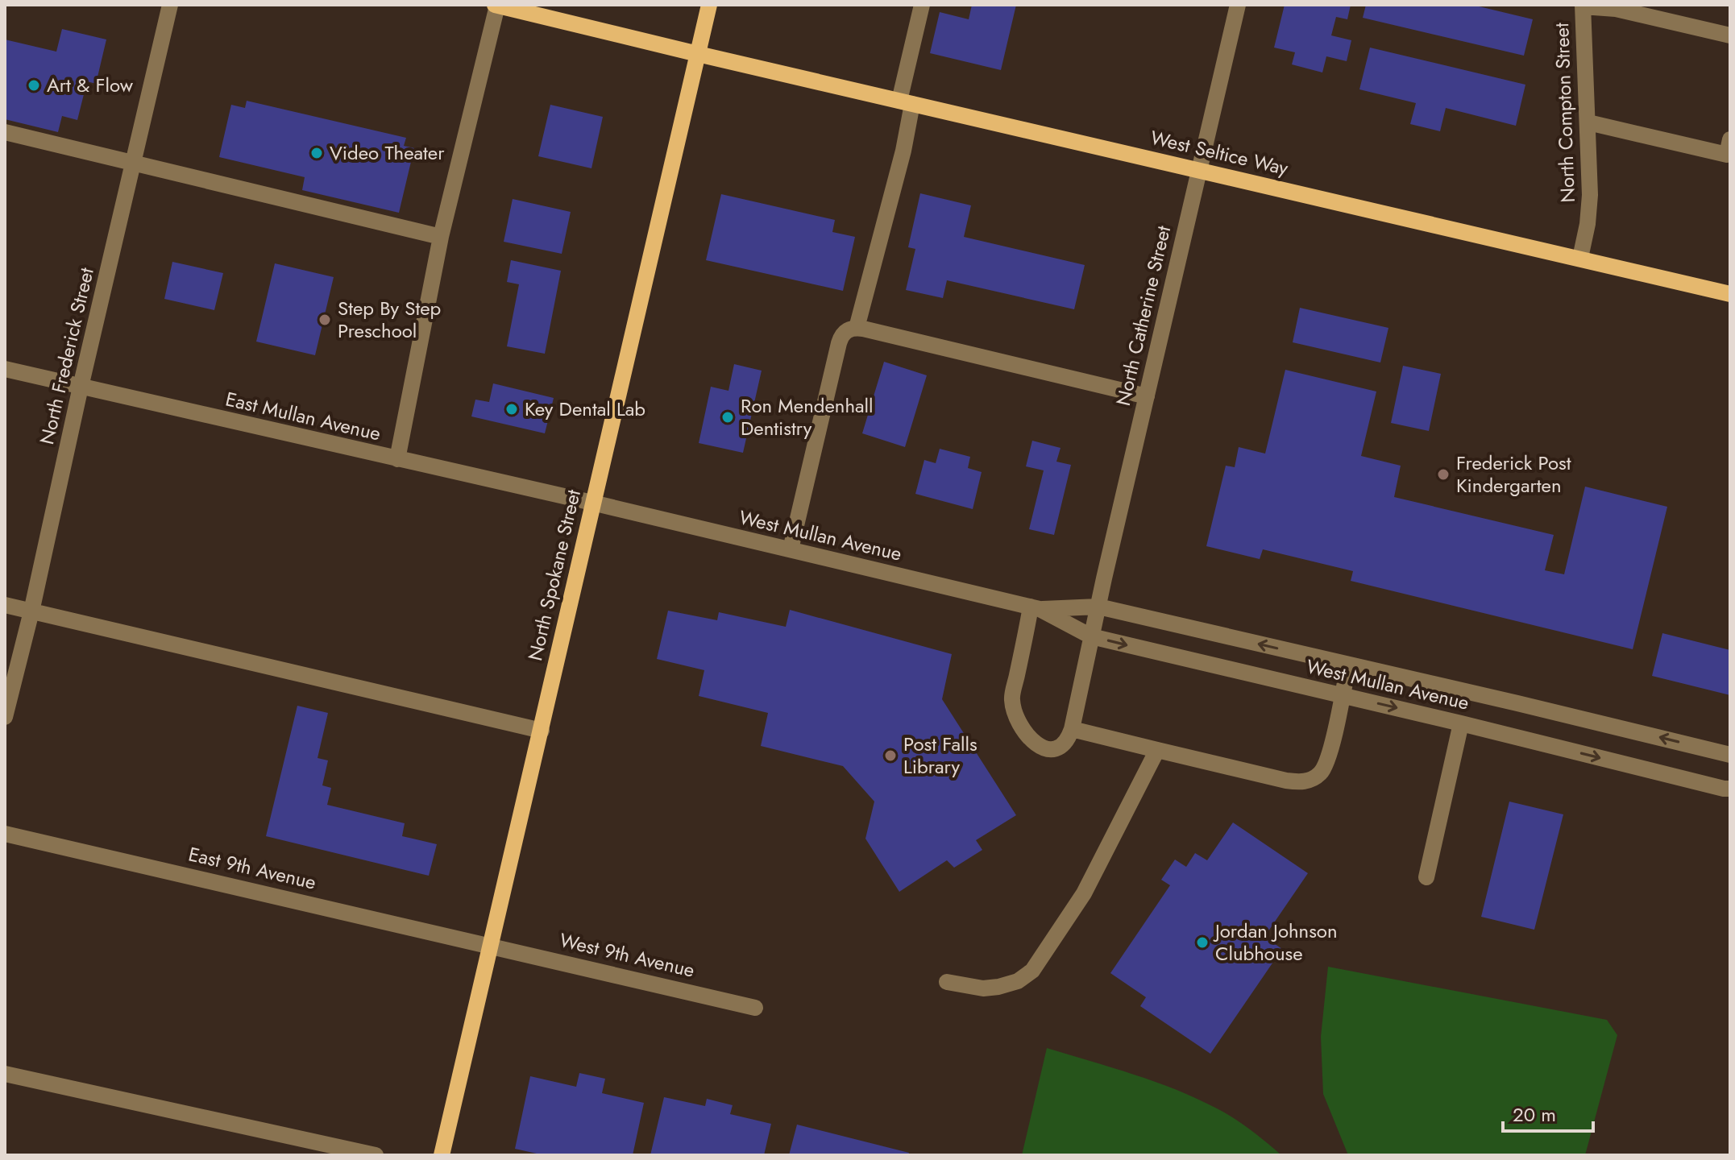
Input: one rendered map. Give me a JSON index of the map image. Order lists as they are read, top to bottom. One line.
{"streets":{"main road":["West Seltice Way","North Spokane Street"],"street":["North Compton Street","North Catherine Street","North Frederick Street","East Mullan Avenue","West Mullan Avenue","East 9th Avenue","West 9th Avenue"]},"crossings":[["North Compton Street","West Seltice Way"],["West Seltice Way","North Catherine Street"],["West Seltice Way","North Spokane Street"],["North Catherine Street","West Mullan Avenue"],["North Frederick Street","East Mullan Avenue"],["East Mullan Avenue","West Mullan Avenue"],["East Mullan Avenue","North Spokane Street"],["West Mullan Avenue","North Spokane Street"],["North Spokane Street","East 9th Avenue"],["North Spokane Street","West 9th Avenue"],["East 9th Avenue","West 9th Avenue"]],"places":["Art & Flow","Video Theater","Step By Step Preschool","Key Dental Lab","Ron Mendenhall Dentistry","Frederick Post Kindergarten","Post Falls Library","Jordan Johnson Clubhouse"],"scale_bar":"20 m"}
